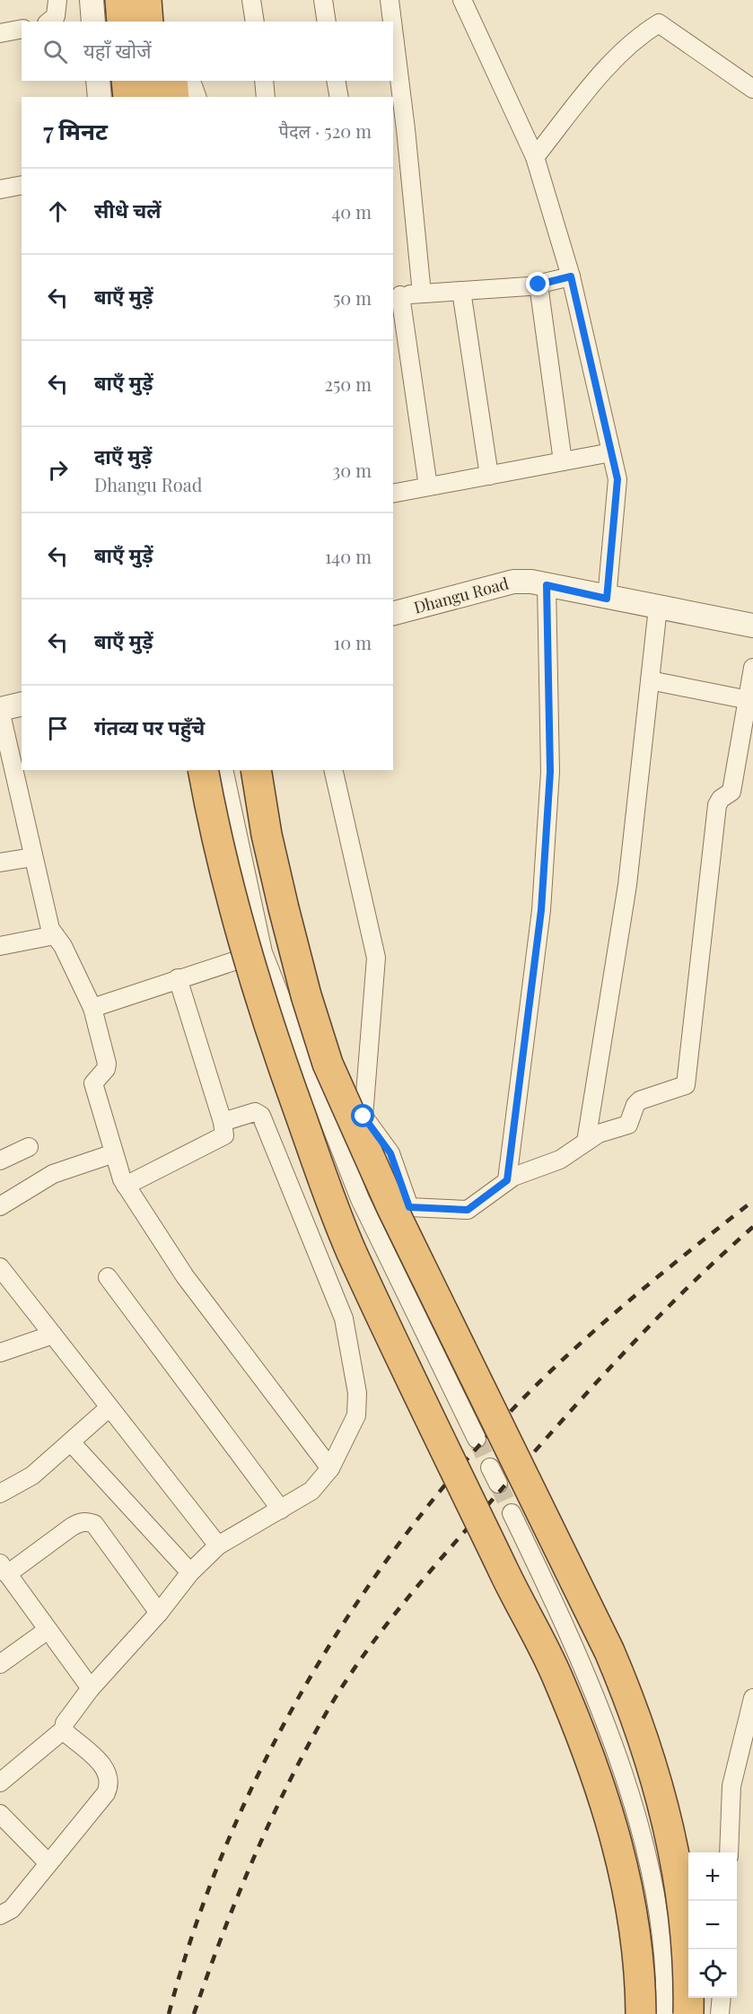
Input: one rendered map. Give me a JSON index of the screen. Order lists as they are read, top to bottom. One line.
{"streets":{"street":["Dhangu Road"]},"page":{"search":"यहाँ खोजें","heading":["7 मिनट","पैदल · 520 m"],"list":[["सीधे चलें","40 m"],["बाएँ मुड़ें","50 m"],["बाएँ मुड़ें","250 m"],["दाएँ मुड़ें","Dhangu Road","30 m"],["बाएँ मुड़ें","140 m"],["बाएँ मुड़ें","10 m"],"गंतव्य पर पहुँचे"],"map_buttons":["+","−"]}}
